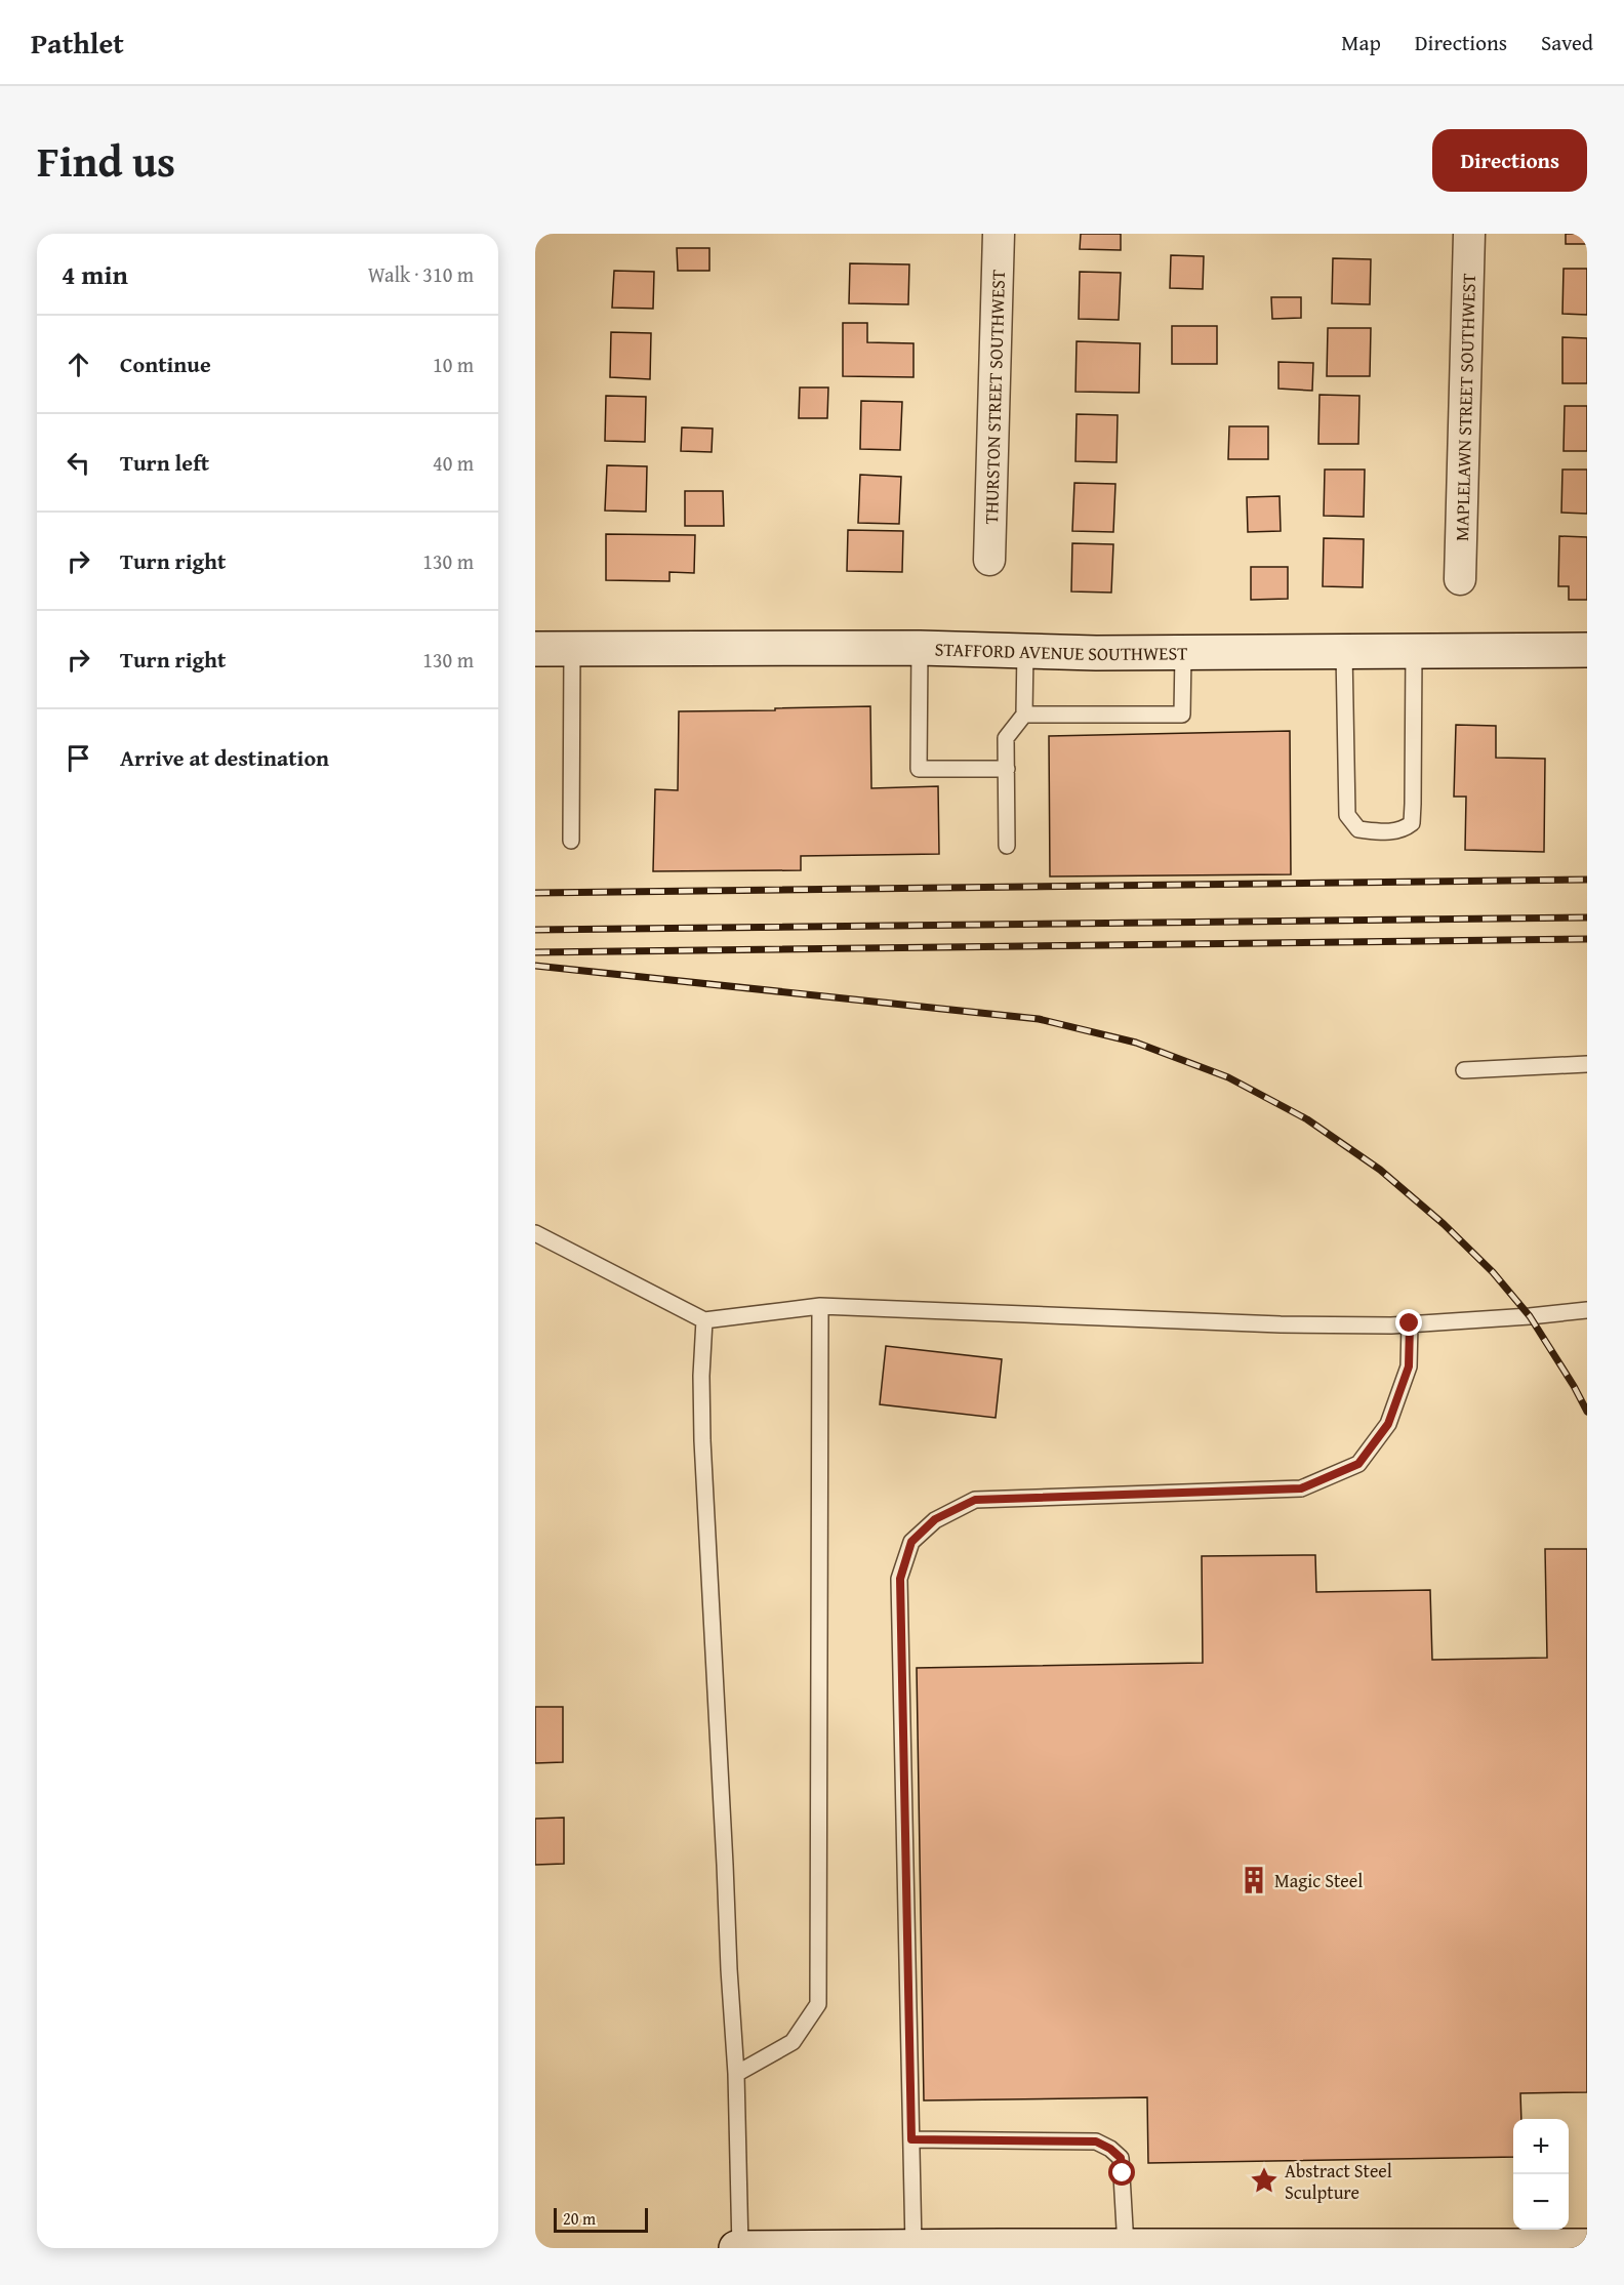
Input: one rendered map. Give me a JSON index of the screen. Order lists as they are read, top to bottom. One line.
{"streets":{"street":["THURSTON STREET SOUTHWEST","MAPLELAWN STREET SOUTHWEST","STAFFORD AVENUE SOUTHWEST"]},"places":{"building":["Magic Steel"],"place":["Abstract Steel Sculpture"]},"scale_bar":"20 m","page":{"header":"Pathlet","nav":["Map","Directions","Saved"],"title":"Find us","buttons":"Directions","heading":["4 min","Walk · 310 m"],"list":[["Continue","10 m"],["Turn left","40 m"],["Turn right","130 m"],["Turn right","130 m"],"Arrive at destination"],"map_buttons":["+","−"],"scale":"20 m"}}
